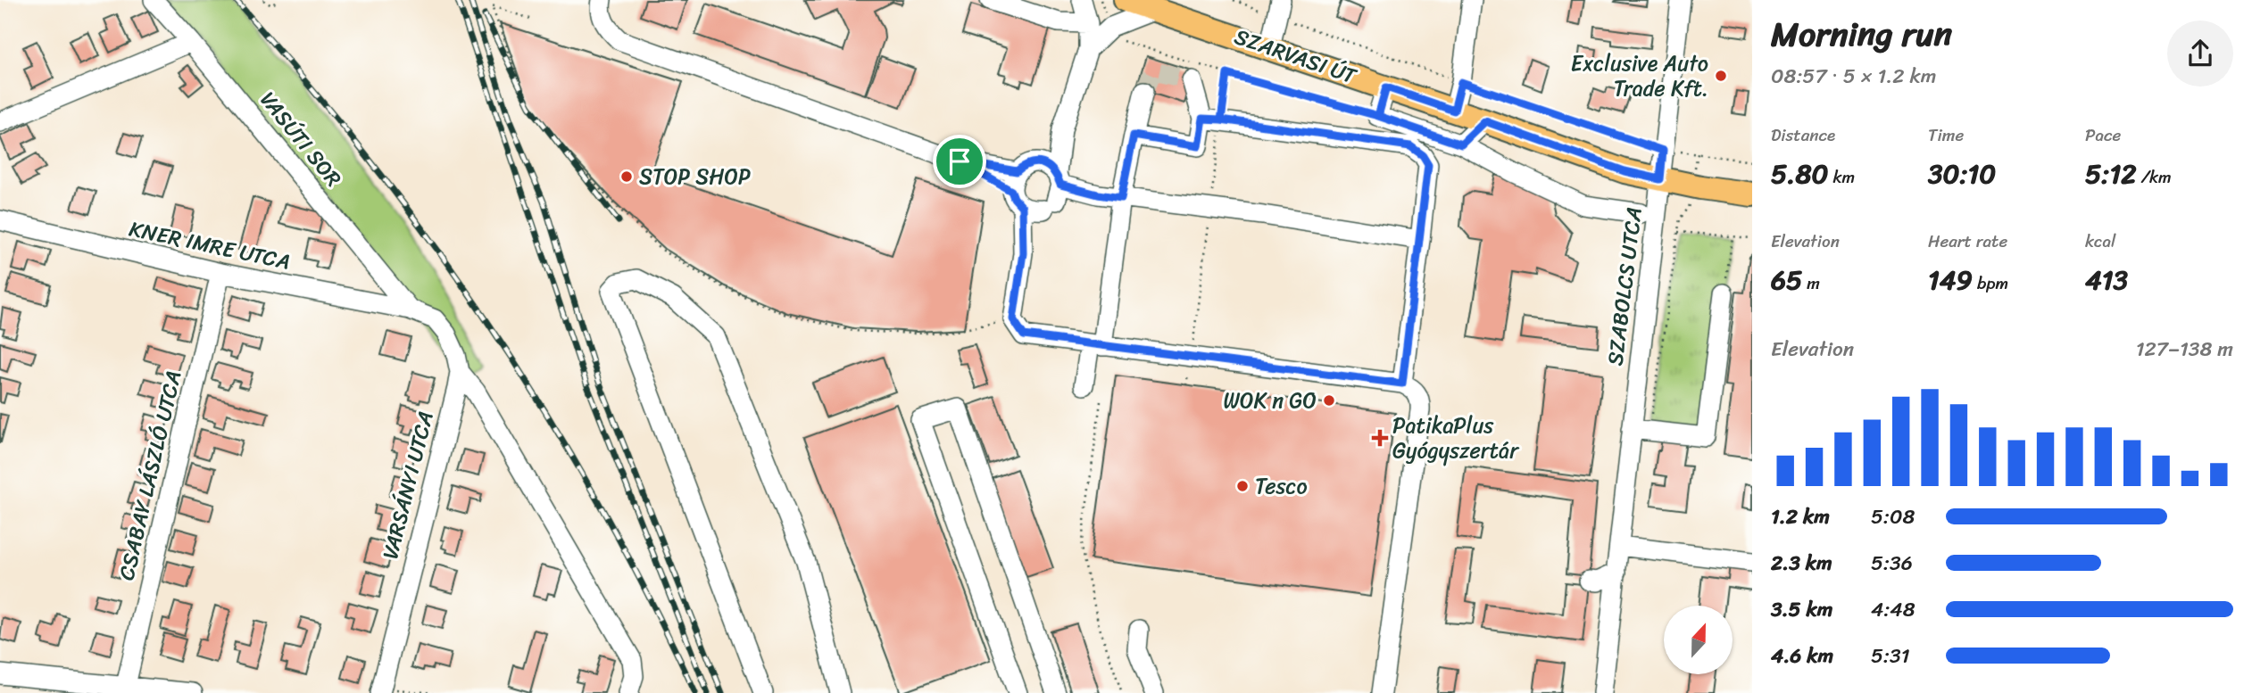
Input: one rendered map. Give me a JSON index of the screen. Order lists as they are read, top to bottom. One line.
{"streets":{"main road":["SZARVASI ÚT"],"street":["VASÚTI SOR","KNER IMRE UTCA","SZABOLCS UTCA","CSABAY LÁSZLÓ UTCA","VARSÁNYI UTCA"]},"crossings":[["SZARVASI ÚT","SZABOLCS UTCA"],["VASÚTI SOR","KNER IMRE UTCA"],["KNER IMRE UTCA","CSABAY LÁSZLÓ UTCA"]],"places":{"other":["Exclusive Auto Trade Kft.","STOP SHOP","WOK n GO","Tesco"],"health":["PatikaPlus Gyógyszertár"]},"north":"top","page":{"heading":["Morning run","08:57 · 5 × 1.2 km"],"stats":[["Distance","5.80 km"],["Time","30:10"],["Pace","5:12 /km"],["Elevation","65 m"],["Heart rate","149 bpm"],["kcal","413"]],"chart":["Elevation","127–138 m"],"list":[{"name":"1.2 km","note":"5:08"},{"name":"2.3 km","note":"5:36"},{"name":"3.5 km","note":"4:48"},{"name":"4.6 km","note":"5:31"}]}}
